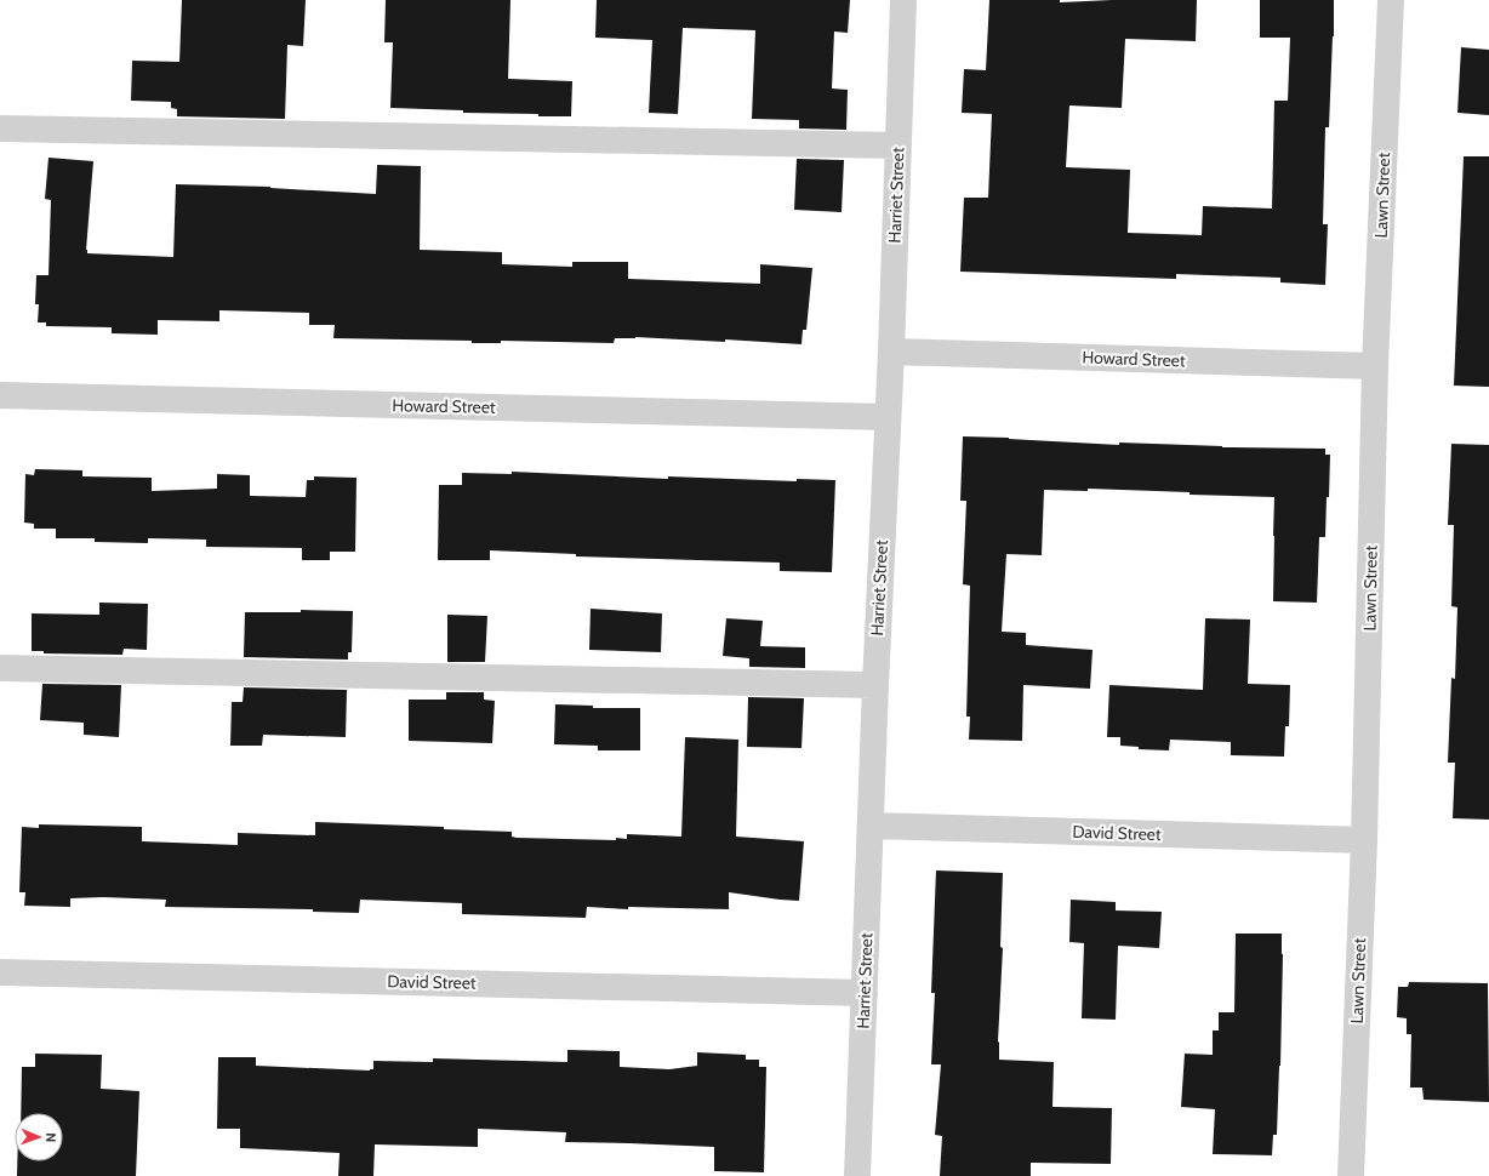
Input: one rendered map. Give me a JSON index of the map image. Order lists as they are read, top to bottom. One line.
{"streets":{"street":["Harriet Street","Lawn Street","Howard Street","David Street"]},"crossings":[["Harriet Street","Howard Street"],["Harriet Street","David Street"],["Lawn Street","Howard Street"],["Lawn Street","David Street"]],"north":"right"}
